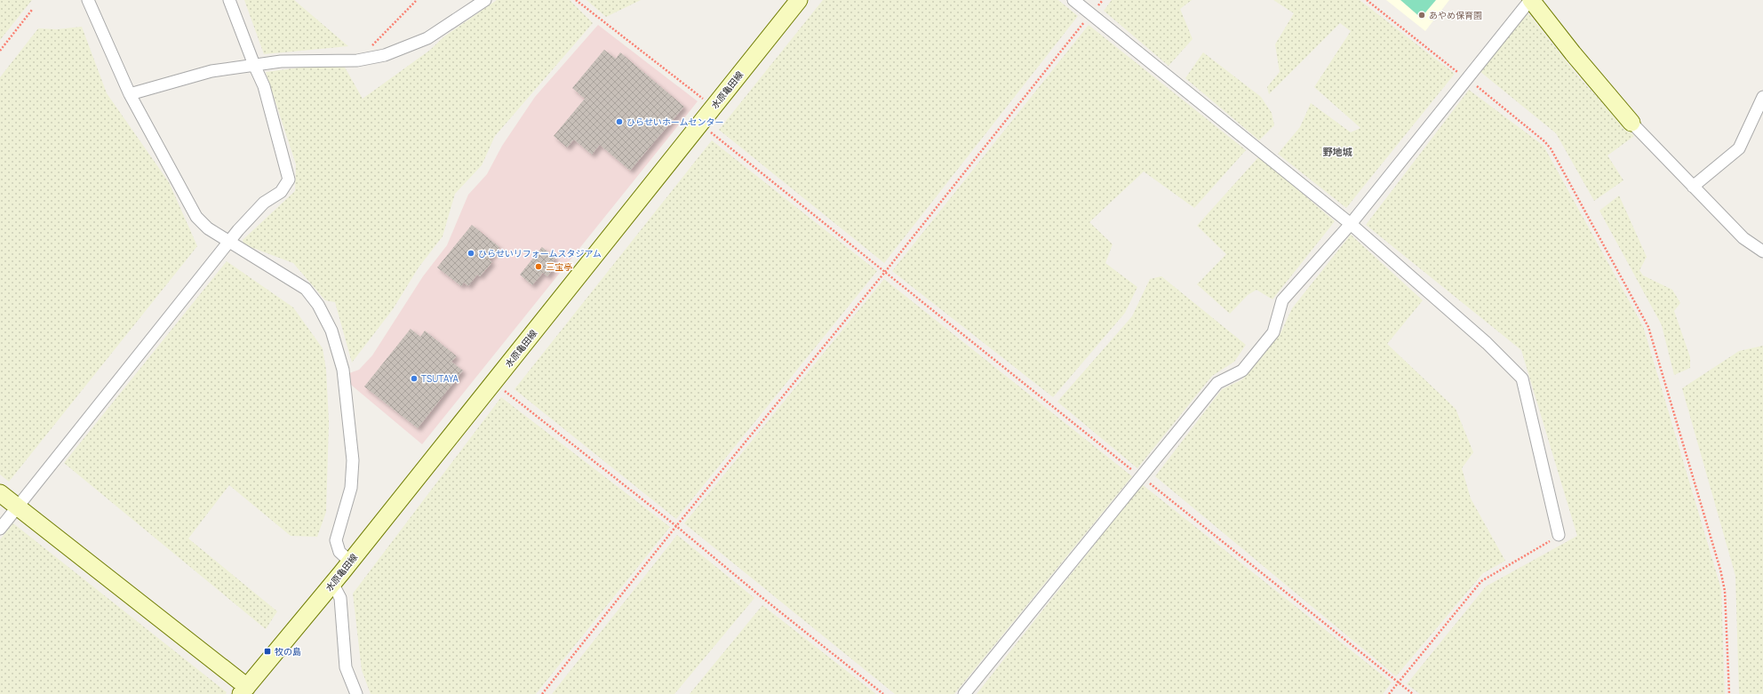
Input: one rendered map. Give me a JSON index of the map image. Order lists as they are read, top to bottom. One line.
{"streets":{"main road":["水原亀田線"]},"districts":["野地城"],"places":{"other":["あやめ保育園","ひらせいホームセンター","ひらせいリフォームスタジアム","三宝亭","TSUTAYA"],"transit":["牧の島"]}}
